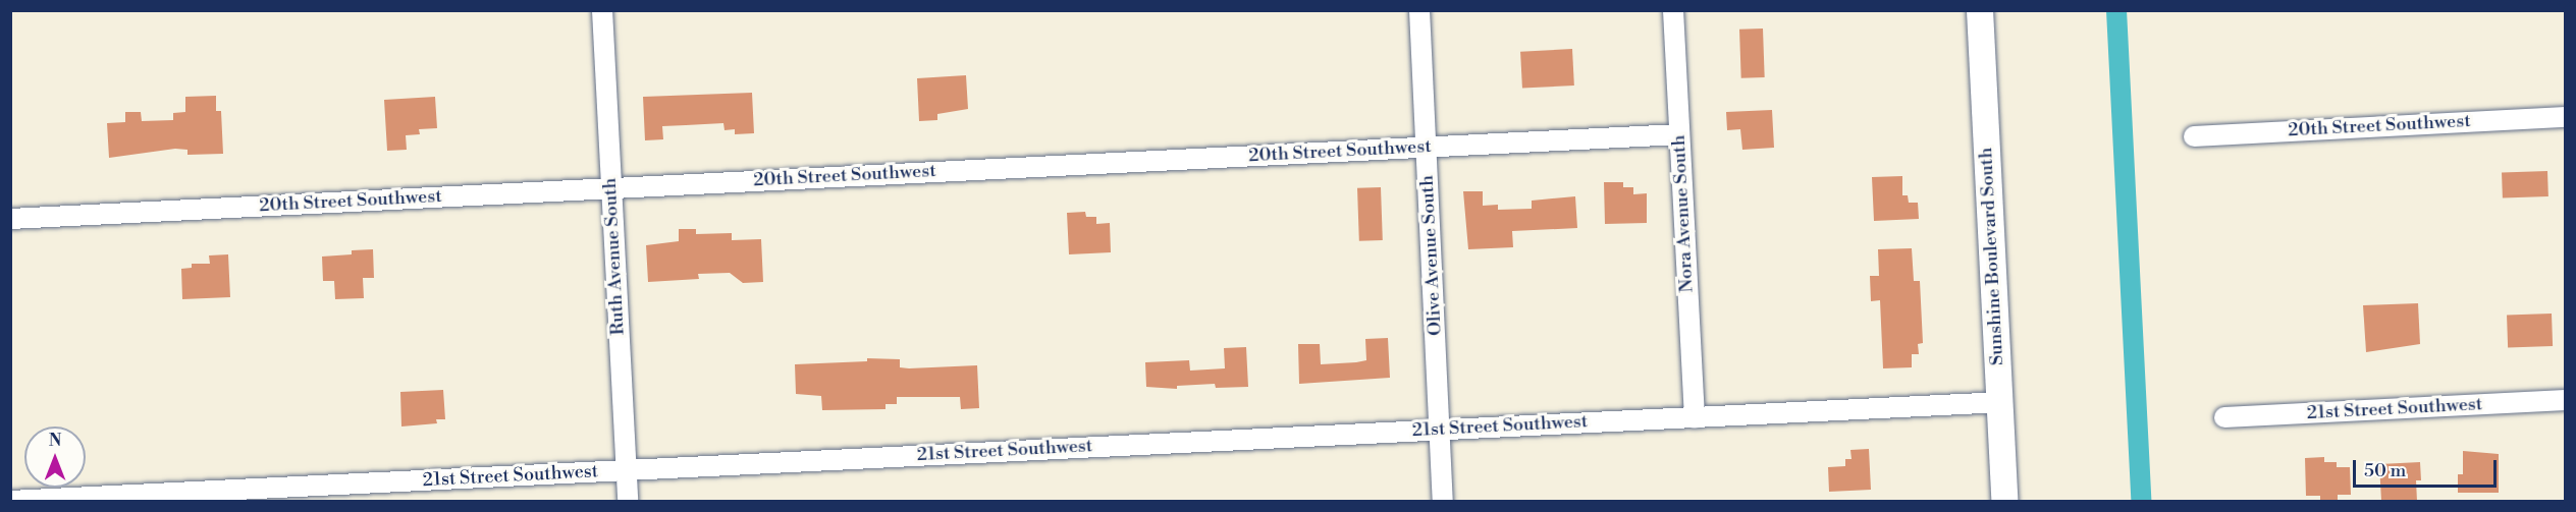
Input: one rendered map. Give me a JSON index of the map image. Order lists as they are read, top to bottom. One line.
{"streets":{"street":["20th Street Southwest","Nora Avenue South","Olive Avenue South","Ruth Avenue South","Sunshine Boulevard South","21st Street Southwest"]},"crossings":[["20th Street Southwest","Nora Avenue South"],["20th Street Southwest","Olive Avenue South"],["20th Street Southwest","Ruth Avenue South"],["Nora Avenue South","21st Street Southwest"],["Olive Avenue South","21st Street Southwest"],["Ruth Avenue South","21st Street Southwest"],["Sunshine Boulevard South","21st Street Southwest"]],"scale_bar":"50 m","north":"top"}
